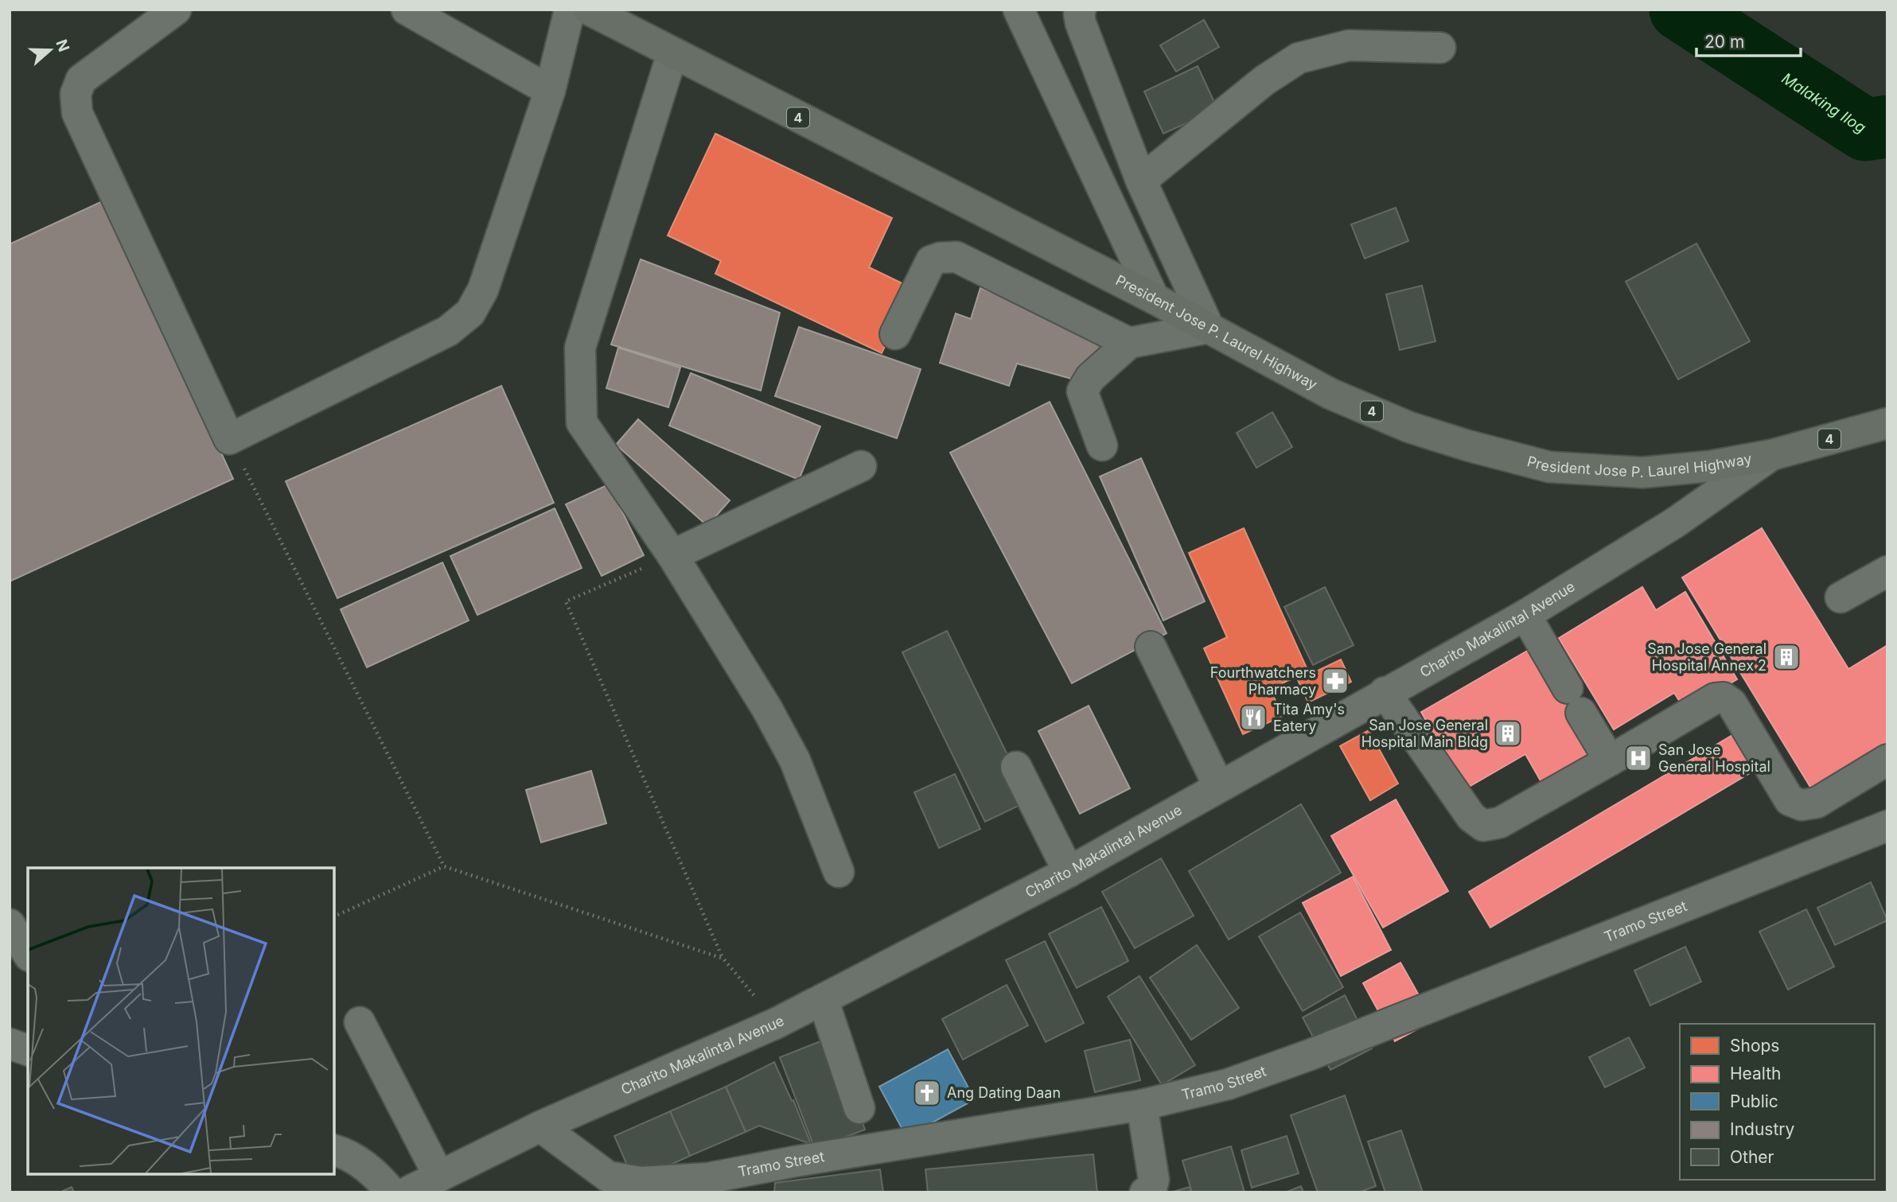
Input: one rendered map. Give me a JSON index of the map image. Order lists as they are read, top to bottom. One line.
{"streets":{"highway":["4","President Jose P. Laurel Highway"],"street":["Charito Makalintal Avenue","Tramo Street"]},"crossings":[["President Jose P. Laurel Highway","Charito Makalintal Avenue"],["Charito Makalintal Avenue","Tramo Street"]],"water":["Malaking Ilog"],"places":{"building":["San Jose General Hospital Annex 2","San Jose General Hospital Main Bldg"],"pharmacy":["Fourthwatchers Pharmacy"],"restaurant":["Tita Amy's Eatery"],"hospital":["San Jose General Hospital"],"church":["Ang Dating Daan"]},"legend":["Shops","Health","Public","Industry","Other"],"scale_bar":"20 m","north":"right"}
